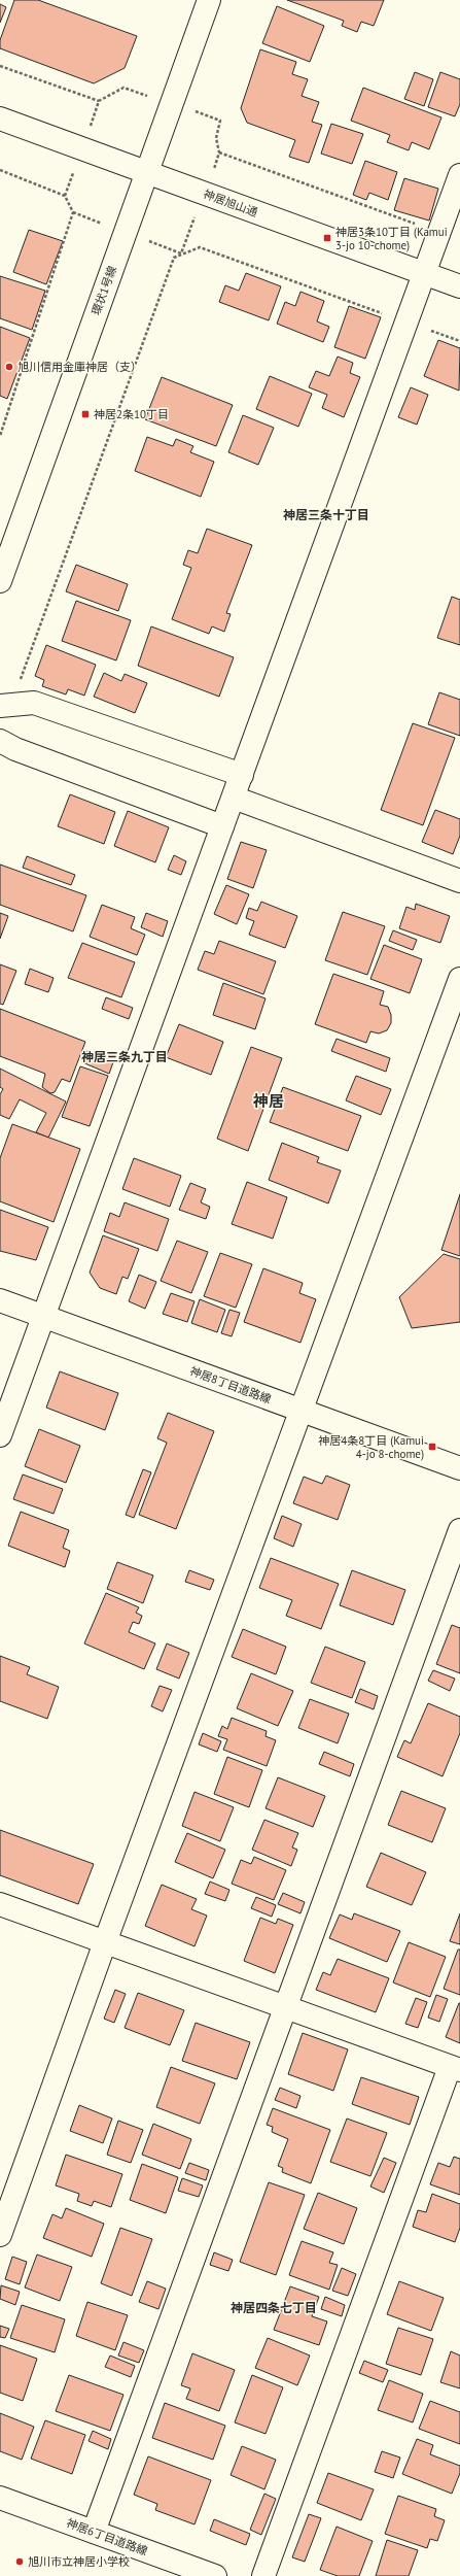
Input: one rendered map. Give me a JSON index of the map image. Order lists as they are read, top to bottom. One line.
{"streets":{"street":["神居旭山通","環状1号線","神居8丁目道路線","神居6丁目道路線"]},"crossings":[["神居旭山通","環状1号線"]],"districts":["神居三条十丁目","神居三条九丁目","神居","神居四条七丁目"],"places":{"transit":["神居3条10丁目 (Kamui 3-jo 10-chome)","神居2条10丁目","神居4条8丁目 (Kamui 4-jo 8-chome)"],"other":["旭川信用金庫神居（支）","旭川市立神居小学校"]}}
